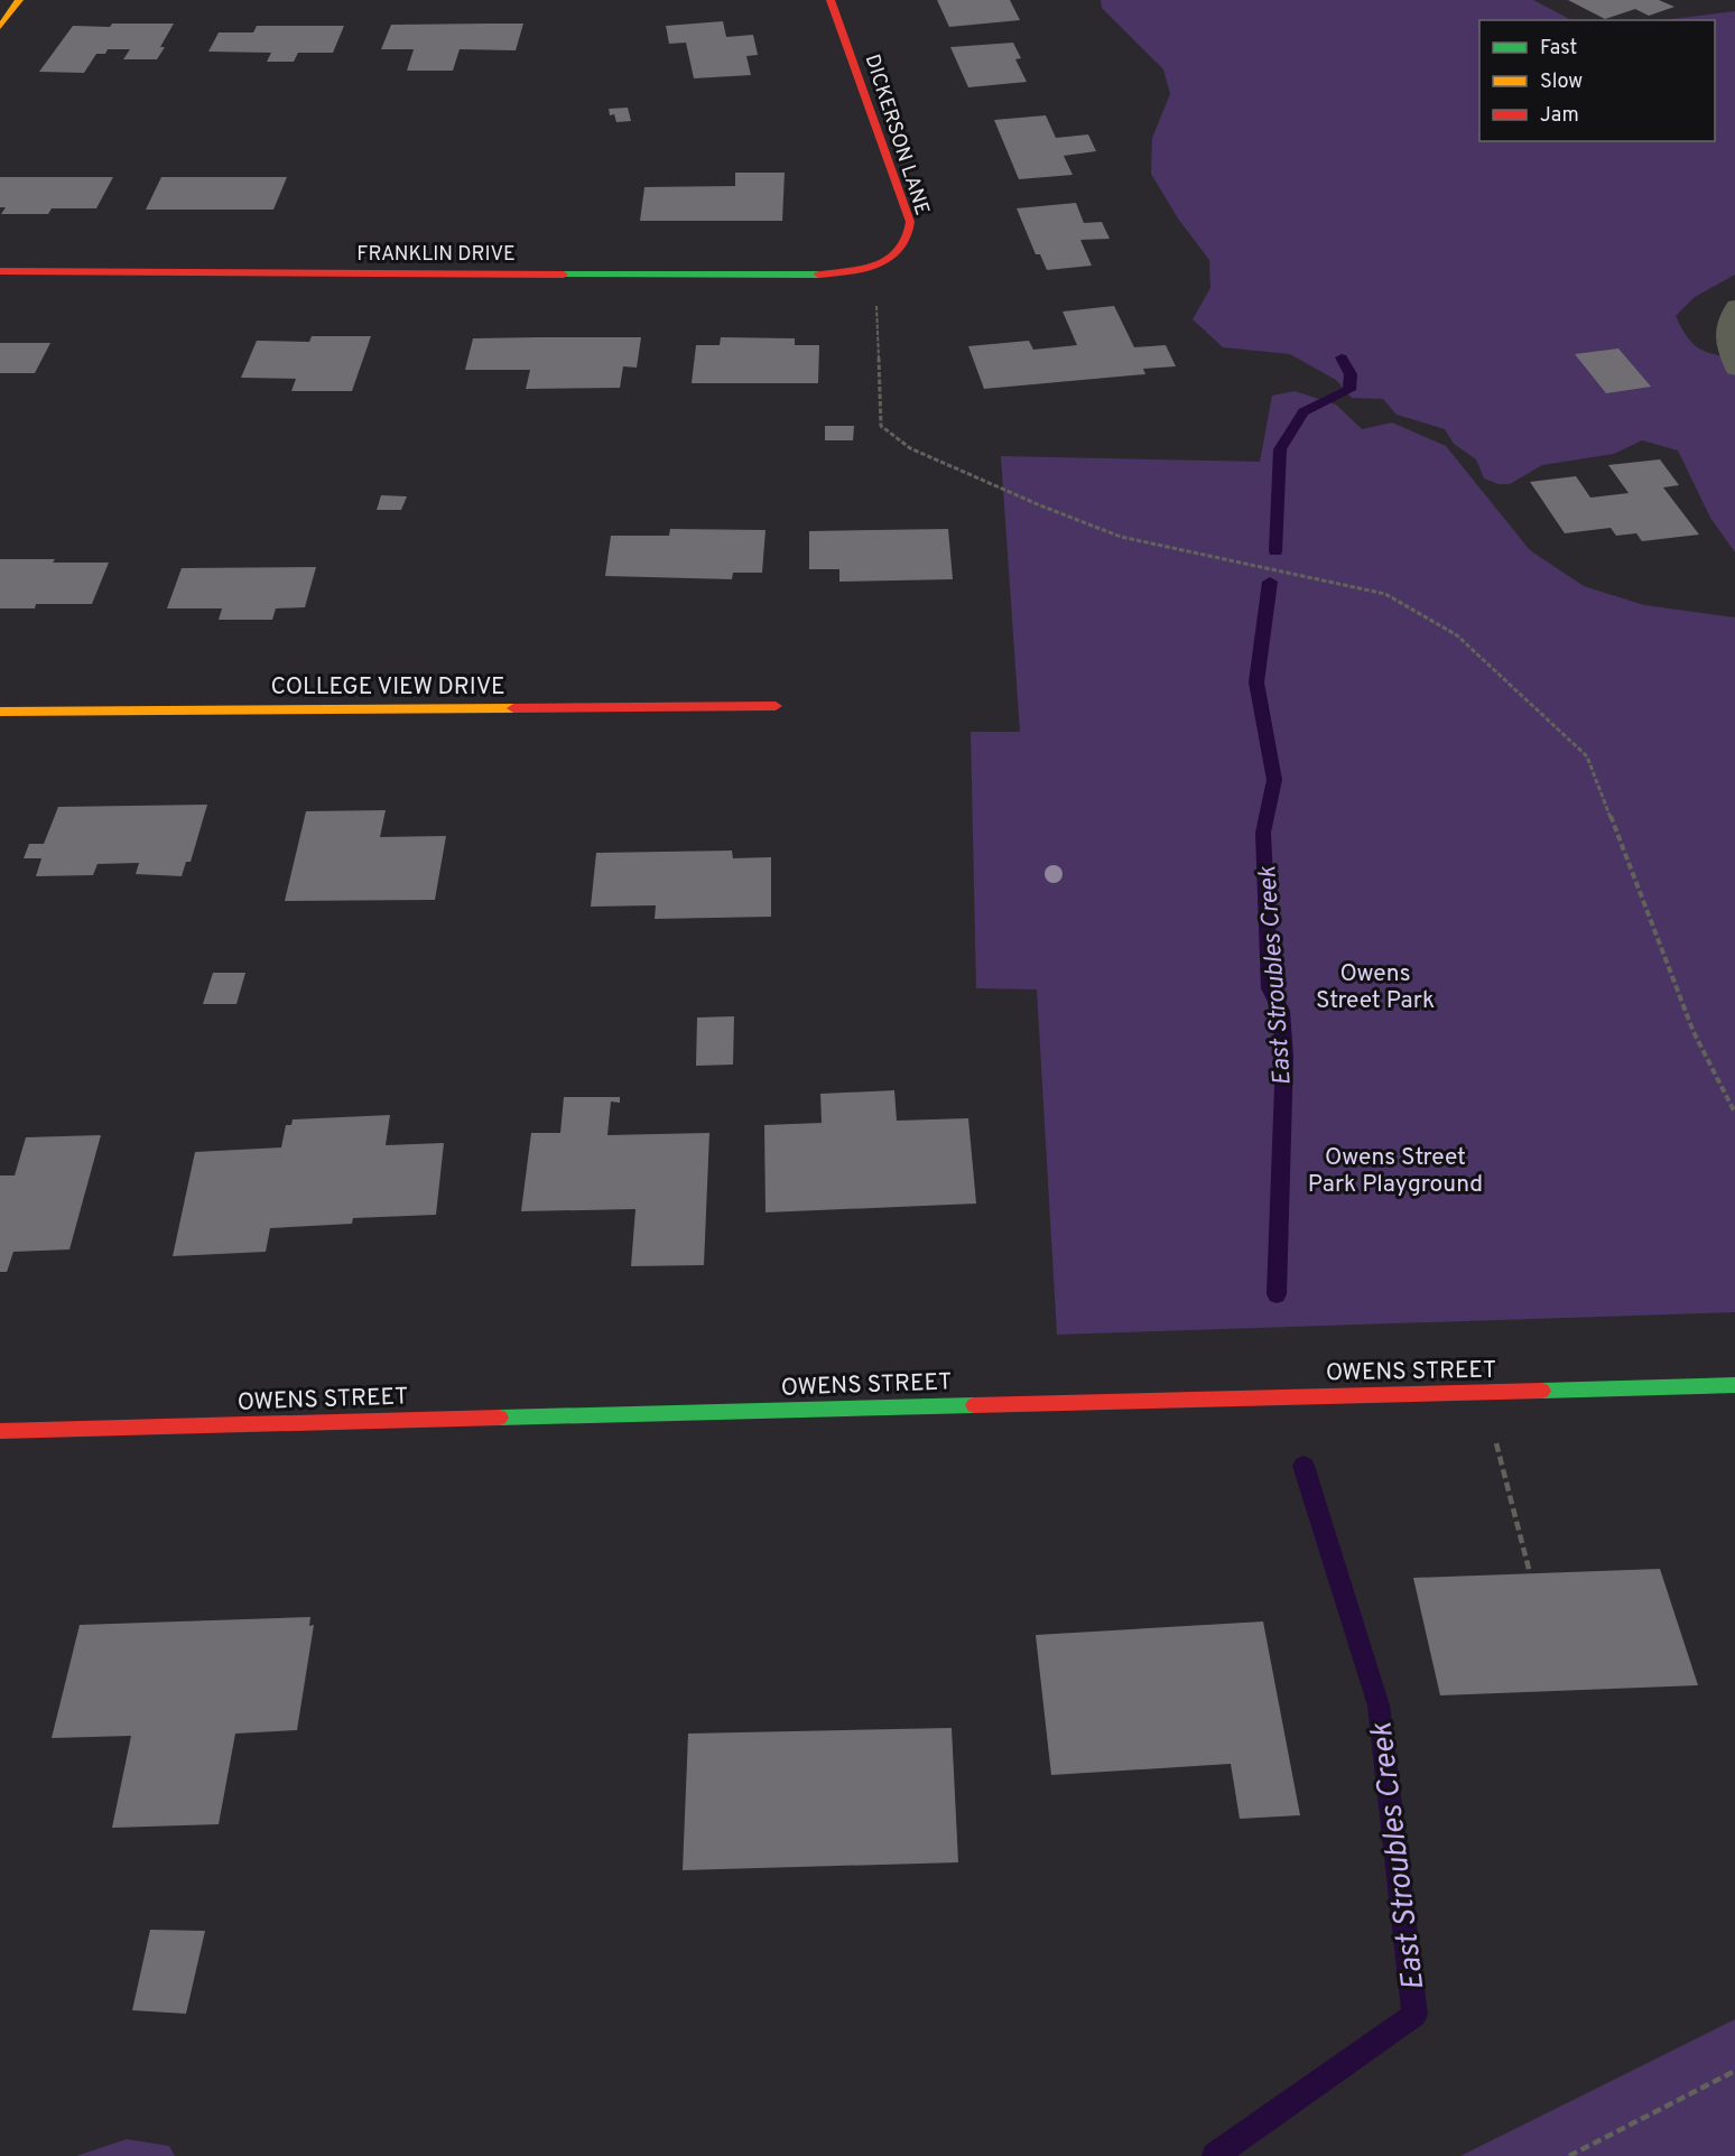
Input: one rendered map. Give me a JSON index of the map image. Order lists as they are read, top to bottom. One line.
{"streets":{"street":["DICKERSON LANE","FRANKLIN DRIVE","COLLEGE VIEW DRIVE","OWENS STREET"]},"crossings":[["DICKERSON LANE","FRANKLIN DRIVE"]],"water":["East Stroubles Creek"],"parks":["Owens Street Park","Owens Street Park Playground"],"legend":["Fast","Slow","Jam"]}
